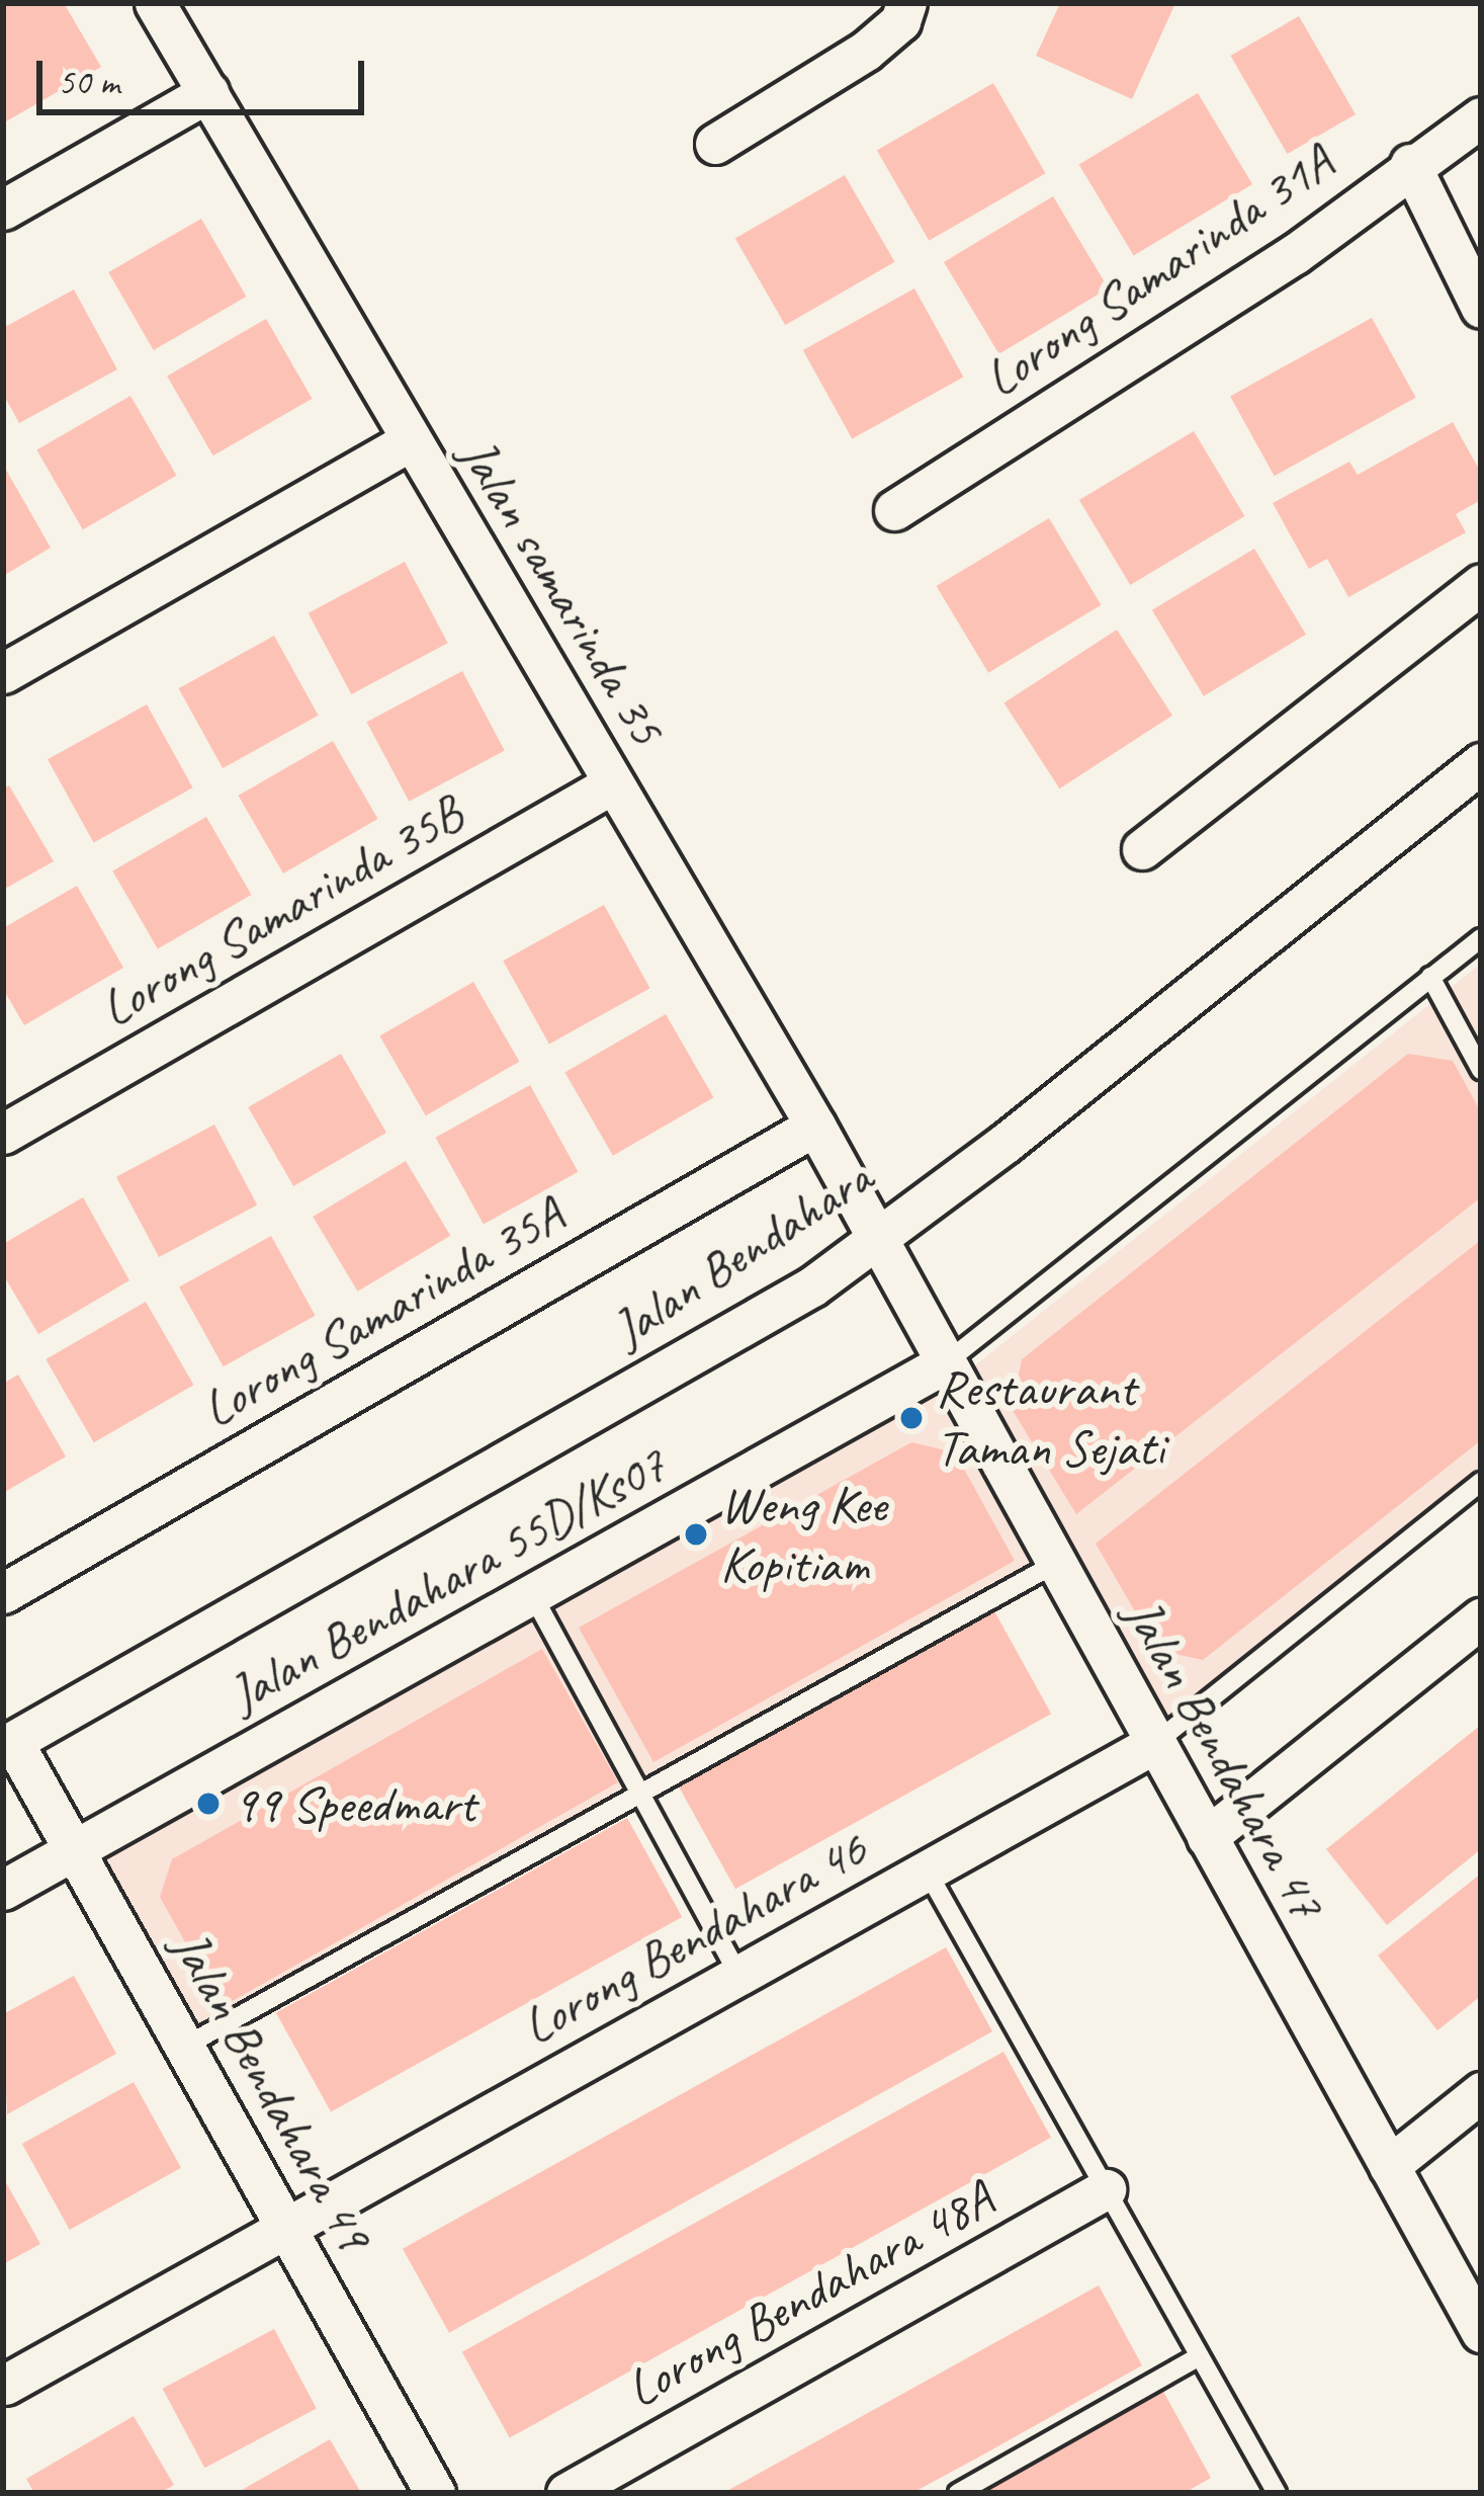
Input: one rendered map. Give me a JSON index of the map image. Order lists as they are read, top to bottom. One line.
{"streets":{"street":["Lorong Samarinda 31A","Jalan samarinda 35","Lorong Samarinda 35B","Jalan Bendahara","Lorong Samarinda 35A","Jalan Bendahara 55D/Ks07","Jalan Bendahara 47","Lorong Bendahara 46","Jalan Bendahara 49","Lorong Bendahara 48A"]},"crossings":[["Jalan samarinda 35","Lorong Samarinda 35B"],["Jalan samarinda 35","Jalan Bendahara"],["Jalan samarinda 35","Lorong Samarinda 35A"],["Jalan samarinda 35","Jalan Bendahara 47"],["Jalan Bendahara","Jalan Bendahara 47"],["Jalan Bendahara","Jalan Bendahara 49"],["Jalan Bendahara 55D/Ks07","Jalan Bendahara 47"],["Jalan Bendahara 55D/Ks07","Jalan Bendahara 49"],["Jalan Bendahara 47","Lorong Bendahara 46"],["Lorong Bendahara 46","Jalan Bendahara 49"]],"places":["Restaurant Taman Sejati","Weng Kee Kopitiam","99 Speedmart"],"scale_bar":"50 m"}
